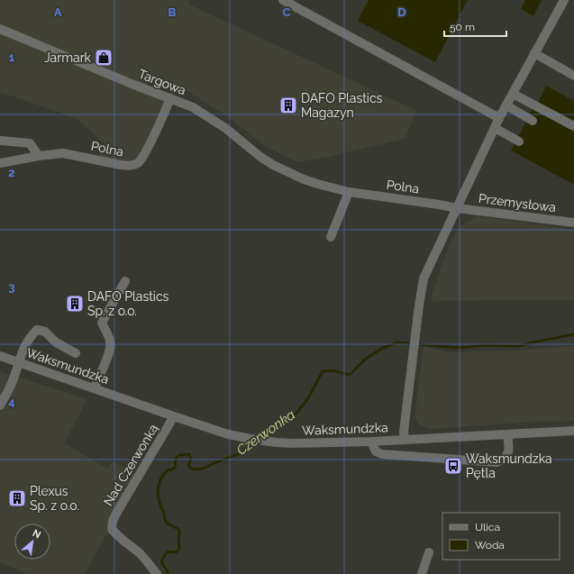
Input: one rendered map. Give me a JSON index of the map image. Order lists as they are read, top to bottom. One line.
{"streets":{"street":["Targowa","Polna","Przemysłowa","Waksmundzka","Nad Czerwonką"]},"crossings":[["Targowa","Polna"],["Polna","Przemysłowa"],["Waksmundzka","Nad Czerwonką"]],"water":["Czerwonka"],"places":{"shop":["Jarmark"],"building":["DAFO Plastics Magazyn","DAFO Plastics Sp. z o.o.","Plexus Sp. z o.o."],"bus stop":["Waksmundzka Pętla"]},"legend":["Ulica","Woda"],"scale_bar":"50 m","north":"top right","grid":{"columns":["A","B","C","D"],"rows":["1","2","3","4"]}}
